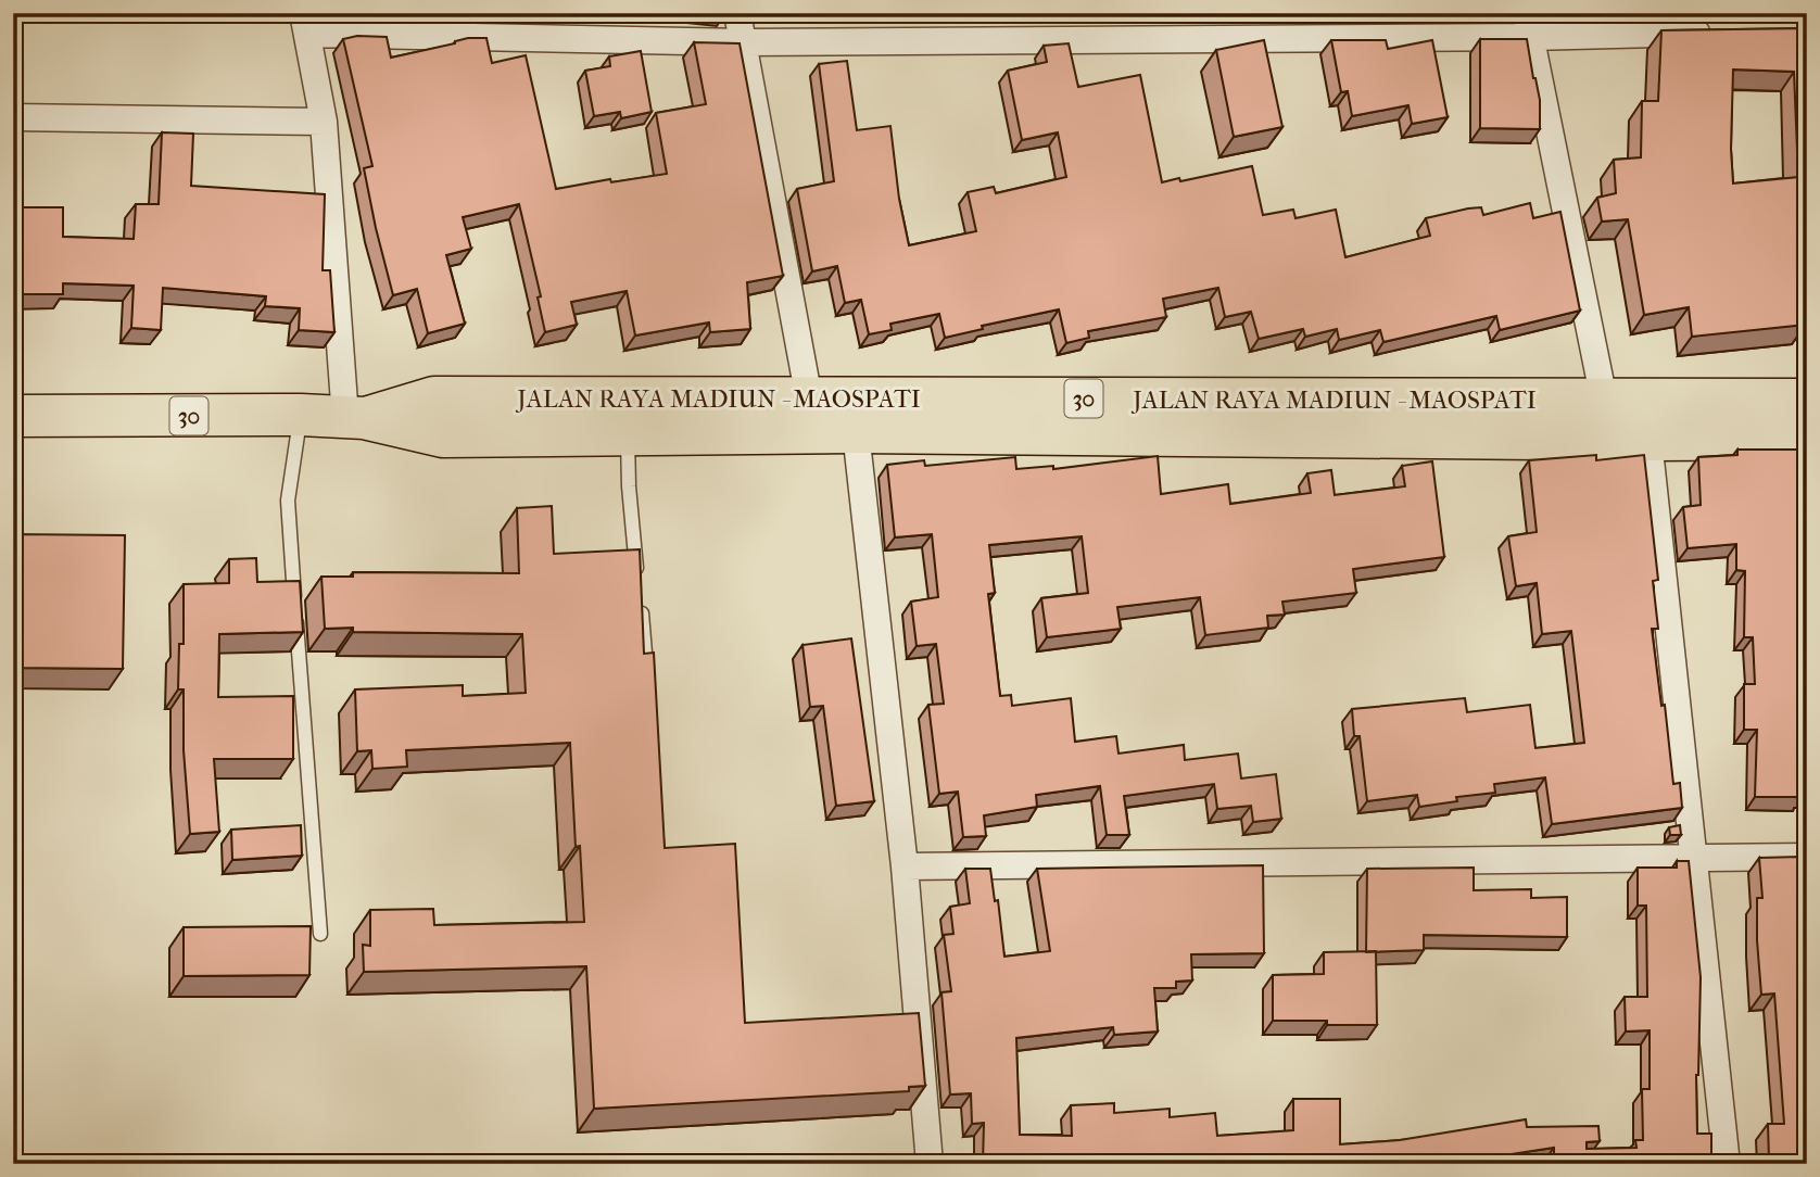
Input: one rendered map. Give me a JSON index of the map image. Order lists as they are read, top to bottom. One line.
{"streets":{"highway":["JALAN RAYA MADIUN - MAOSPATI","30"]}}
